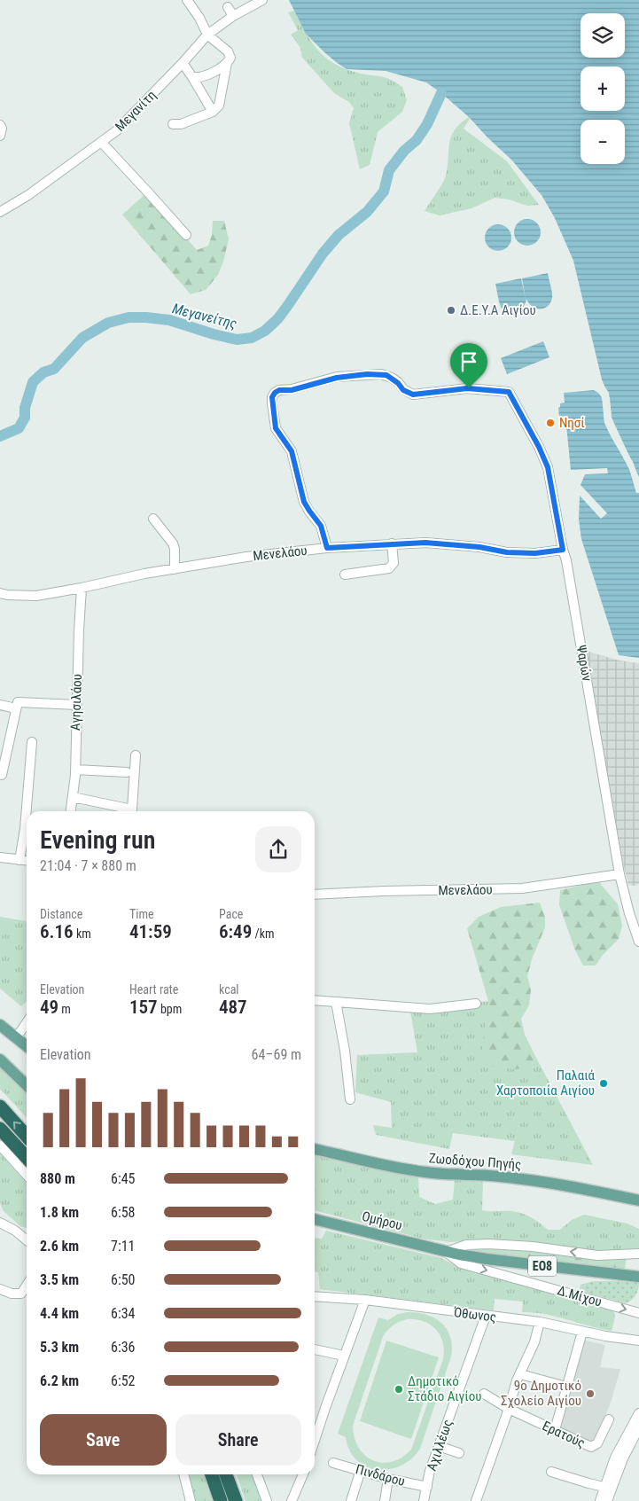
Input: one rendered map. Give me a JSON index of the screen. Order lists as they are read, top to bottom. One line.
{"streets":{"main road":["Ζωοδόχου Πηγής","Ομήρου","ΕΟ8"],"street":["Μεγανίτη","Μενελάου","Ψαρών","Αγησιλάου","Δ.Μίχου","Όθωνος","Ερατούς","Αχιλλέως","Πινδάρου"]},"crossings":[["Μενελάου","Ψαρών"],["Μενελάου","Αγησιλάου"],["Ομήρου","ΕΟ8"],["Ομήρου","Δ.Μίχου"],["ΕΟ8","Δ.Μίχου"],["Όθωνος","Αχιλλέως"],["Αχιλλέως","Πινδάρου"]],"water":["Μεγανείτης"],"places":["Δ.Ε.Υ.Α Αιγίου","Νησί","Παλαιά Χαρτοποιία Αιγίου","Δημοτικό Στάδιο Αιγίου","9ο Δημοτικό Σχολείο Αιγίου"],"page":{"map_buttons":["+","−"],"heading":["Evening run","21:04 · 7 × 880 m"],"stats":[["Distance","6.16 km"],["Time","41:59"],["Pace","6:49 /km"],["Elevation","49 m"],["Heart rate","157 bpm"],["kcal","487"]],"chart":["Elevation","64–69 m"],"list":[{"name":"880 m","note":"6:45"},{"name":"1.8 km","note":"6:58"},{"name":"2.6 km","note":"7:11"},{"name":"3.5 km","note":"6:50"},{"name":"4.4 km","note":"6:34"},{"name":"5.3 km","note":"6:36"},{"name":"6.2 km","note":"6:52"}],"buttons":["Save","Share"]}}
